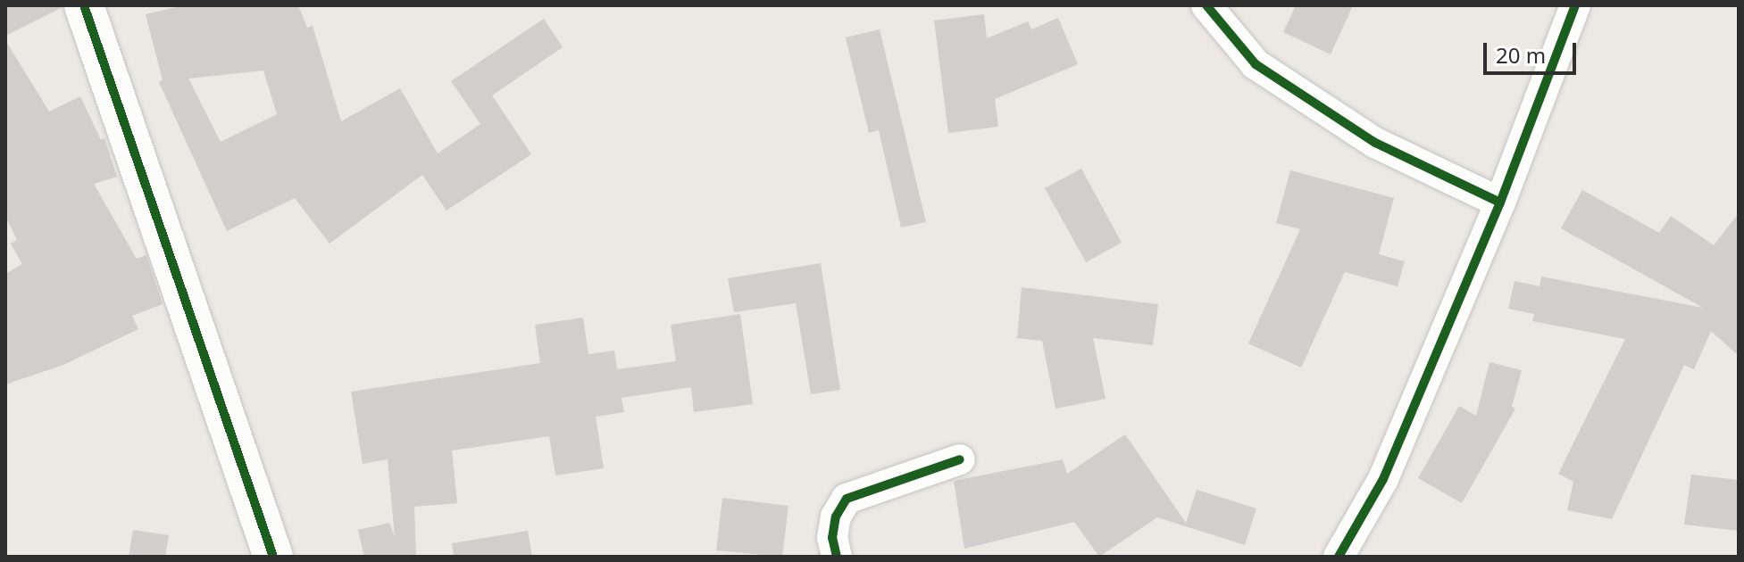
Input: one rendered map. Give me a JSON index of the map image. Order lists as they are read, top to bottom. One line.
{"scale_bar":"20 m"}
